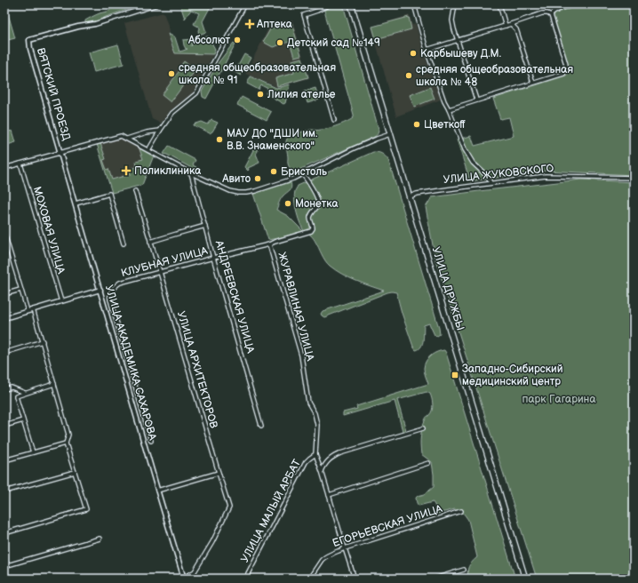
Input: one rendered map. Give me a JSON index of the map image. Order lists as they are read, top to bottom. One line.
{"streets":{"main road":["УЛИЦА ДРУЖБЫ"],"street":["ВЯТСКИЙ ПРОЕЗД","УЛИЦА ЖУКОВСКОГО","МОХОВАЯ УЛИЦА","КЛУБНАЯ УЛИЦА","АНДРЕЕВСКАЯ УЛИЦА","ЖУРАВЛИНАЯ УЛИЦА","УЛИЦА АКАДЕМИКА САХАРОВА","УЛИЦА АРХИТЕКТОРОВ","УЛИЦА МАЛЫЙ АРБАТ","ЕГОРЬЕВСКАЯ УЛИЦА"]},"crossings":[["ВЯТСКИЙ ПРОЕЗД","УЛИЦА АКАДЕМИКА САХАРОВА"],["УЛИЦА ЖУКОВСКОГО","УЛИЦА ДРУЖБЫ"],["КЛУБНАЯ УЛИЦА","АНДРЕЕВСКАЯ УЛИЦА"],["КЛУБНАЯ УЛИЦА","ЖУРАВЛИНАЯ УЛИЦА"],["КЛУБНАЯ УЛИЦА","УЛИЦА АРХИТЕКТОРОВ"],["ЖУРАВЛИНАЯ УЛИЦА","УЛИЦА МАЛЫЙ АРБАТ"],["ЖУРАВЛИНАЯ УЛИЦА","ЕГОРЬЕВСКАЯ УЛИЦА"],["УЛИЦА АКАДЕМИКА САХАРОВА","УЛИЦА АРХИТЕКТОРОВ"]],"parks":["парк Гагарина"],"places":{"health":["Аптека","Поликлиника"],"other":["Абсолют","Детский сад №149","Карбышеву Д.М.","средняя общеобразовательная школа № 91","средняя общеобразовательная школа № 48","Лилия ателье","Цветкоff","МАУ ДО \"ДШИ им. В.В. Знаменского\"","Бристоль","Авито","Монетка"],"transit":["Западно-Сибирский медицинский центр"]}}
